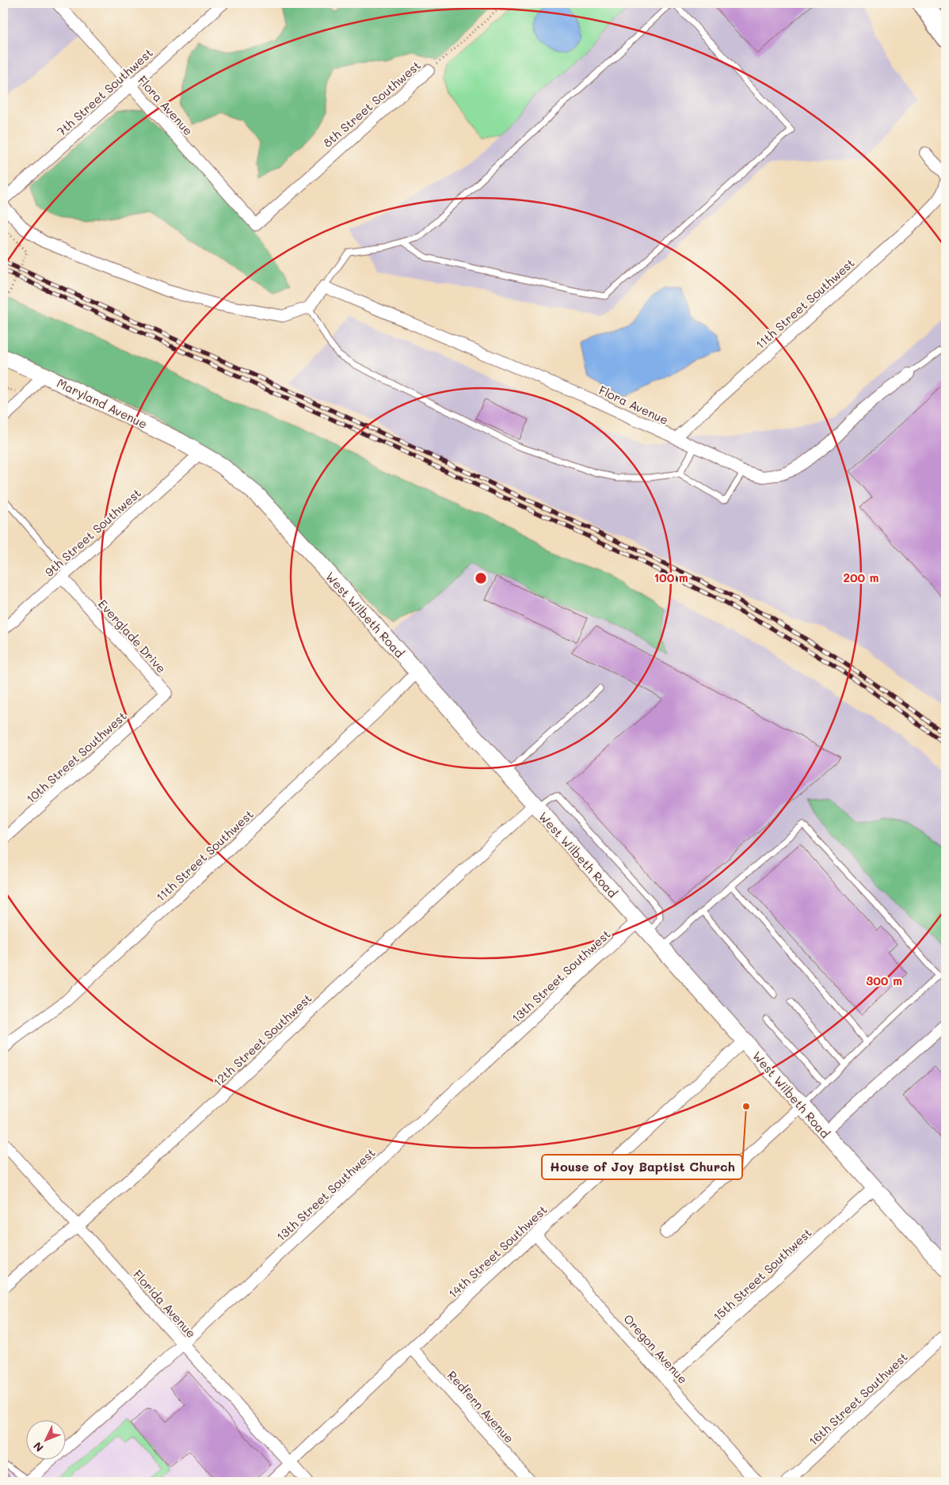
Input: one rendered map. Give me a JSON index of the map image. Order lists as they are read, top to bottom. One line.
{"streets":{"main road":["Maryland Avenue","West Wilbeth Road"],"street":["7th Street Southwest","8th Street Southwest","Flora Avenue","11th Street Southwest","9th Street Southwest","Everglade Drive","10th Street Southwest","13th Street Southwest","12th Street Southwest","14th Street Southwest","15th Street Southwest","Florida Avenue","Oregon Avenue","16th Street Southwest","Redfern Avenue"]},"crossings":[["7th Street Southwest","Flora Avenue"],["8th Street Southwest","Flora Avenue"],["Flora Avenue","11th Street Southwest"],["11th Street Southwest","West Wilbeth Road"],["Maryland Avenue","9th Street Southwest"],["Maryland Avenue","West Wilbeth Road"],["9th Street Southwest","West Wilbeth Road"],["9th Street Southwest","Everglade Drive"],["West Wilbeth Road","13th Street Southwest"],["West Wilbeth Road","12th Street Southwest"],["West Wilbeth Road","14th Street Southwest"],["West Wilbeth Road","15th Street Southwest"],["Everglade Drive","10th Street Southwest"],["13th Street Southwest","Florida Avenue"],["12th Street Southwest","Florida Avenue"],["14th Street Southwest","Florida Avenue"],["14th Street Southwest","Oregon Avenue"],["14th Street Southwest","Redfern Avenue"],["15th Street Southwest","Oregon Avenue"]],"places":["House of Joy Baptist Church"],"north":"bottom left","rings":["100 m","200 m","300 m"]}
